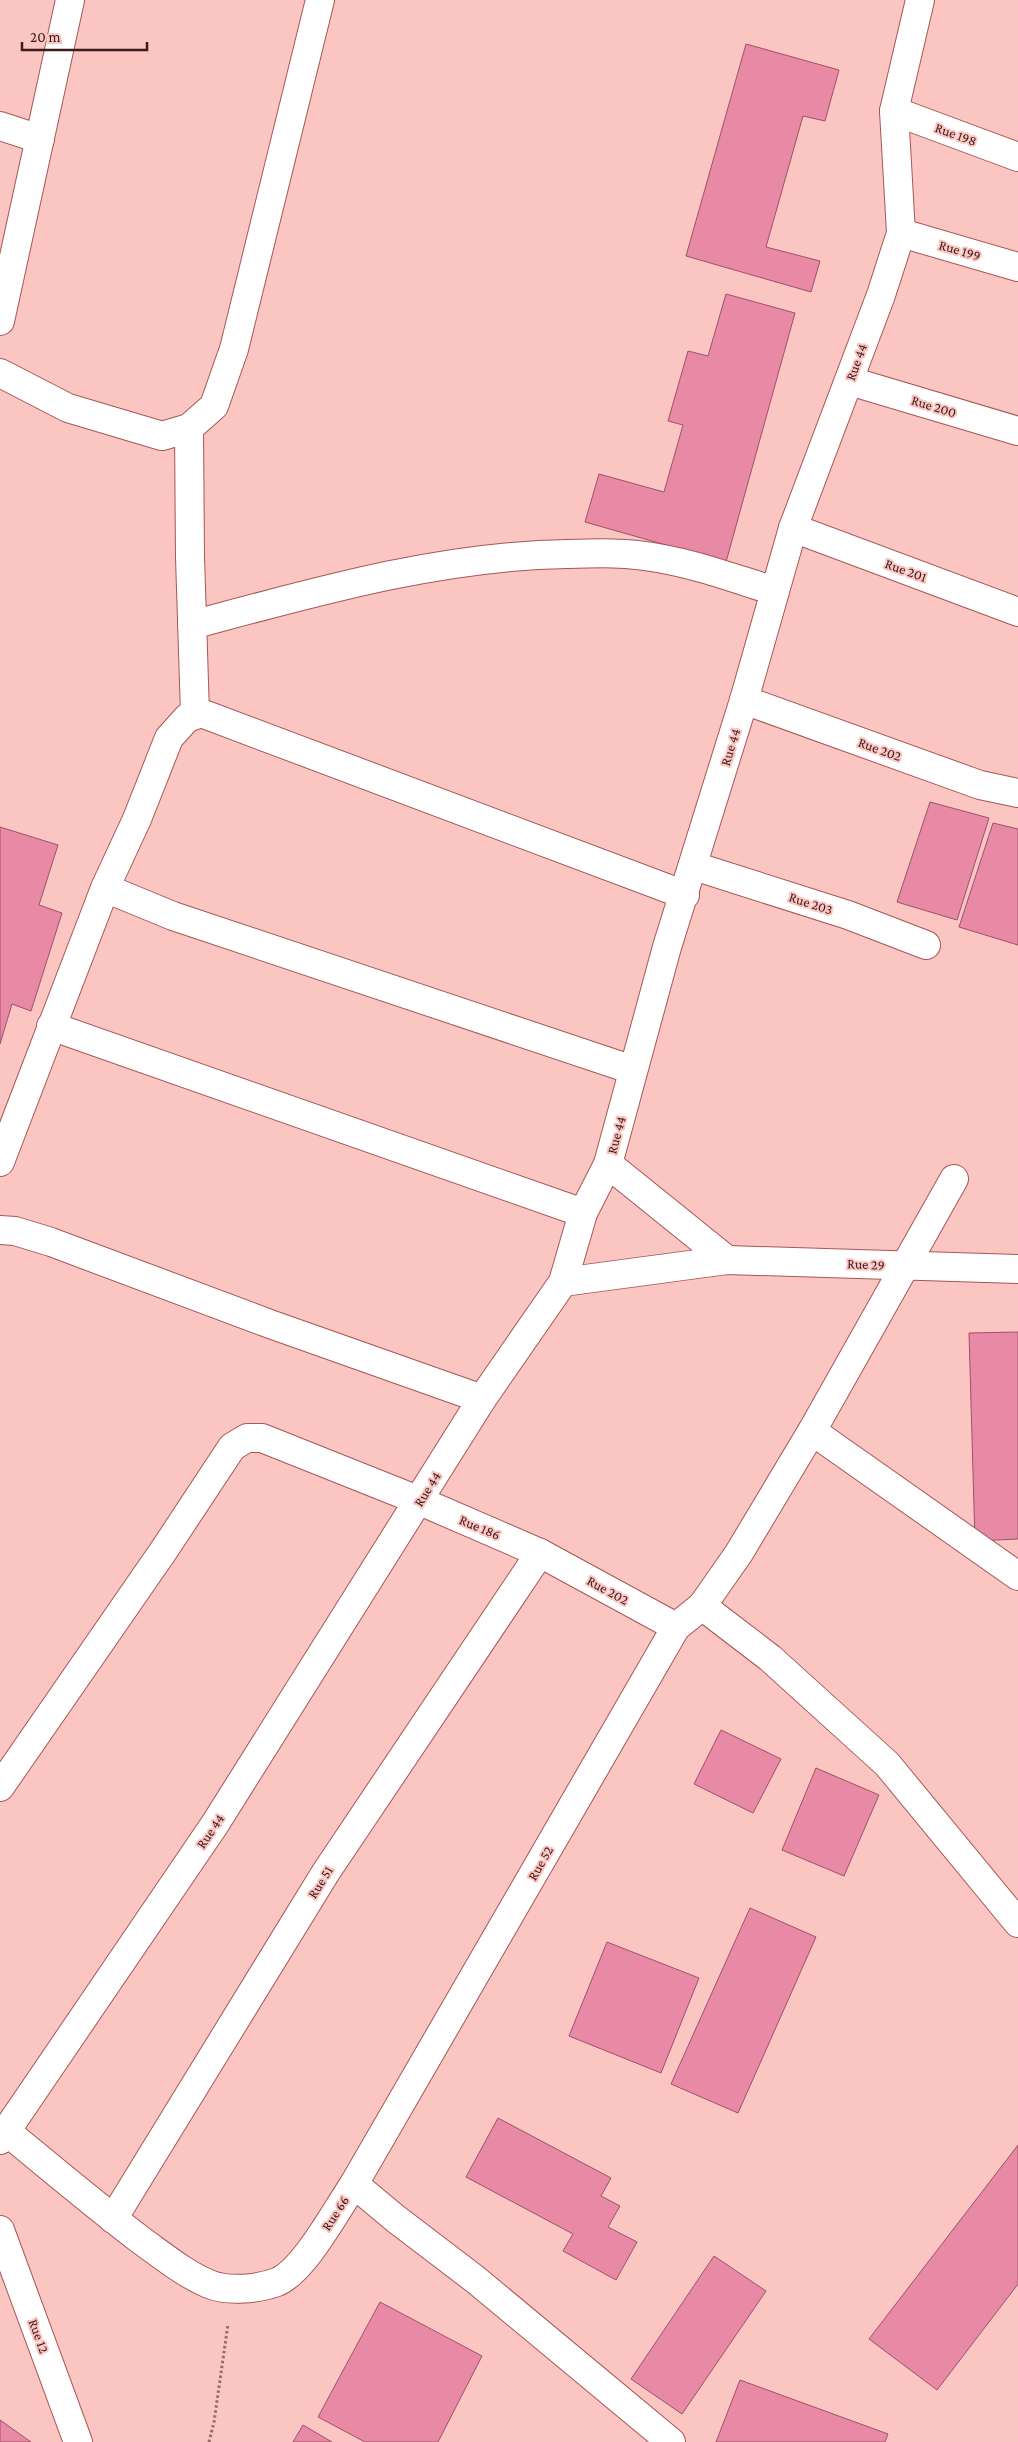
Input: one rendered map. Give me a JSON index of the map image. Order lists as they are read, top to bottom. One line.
{"streets":{"street":["Rue 198","Rue 199","Rue 44","Rue 200","Rue 201","Rue 202","Rue 203","Rue 29","Rue 186","Rue 52","Rue 51","Rue 66","Rue 12"]},"crossings":[["Rue 198","Rue 44"],["Rue 199","Rue 44"],["Rue 44","Rue 200"],["Rue 44","Rue 201"],["Rue 44","Rue 202"],["Rue 44","Rue 203"],["Rue 44","Rue 29"],["Rue 44","Rue 186"],["Rue 44","Rue 66"],["Rue 202","Rue 186"],["Rue 202","Rue 52"],["Rue 202","Rue 51"],["Rue 29","Rue 52"],["Rue 186","Rue 51"],["Rue 52","Rue 66"],["Rue 51","Rue 66"]],"scale_bar":"20 m"}
